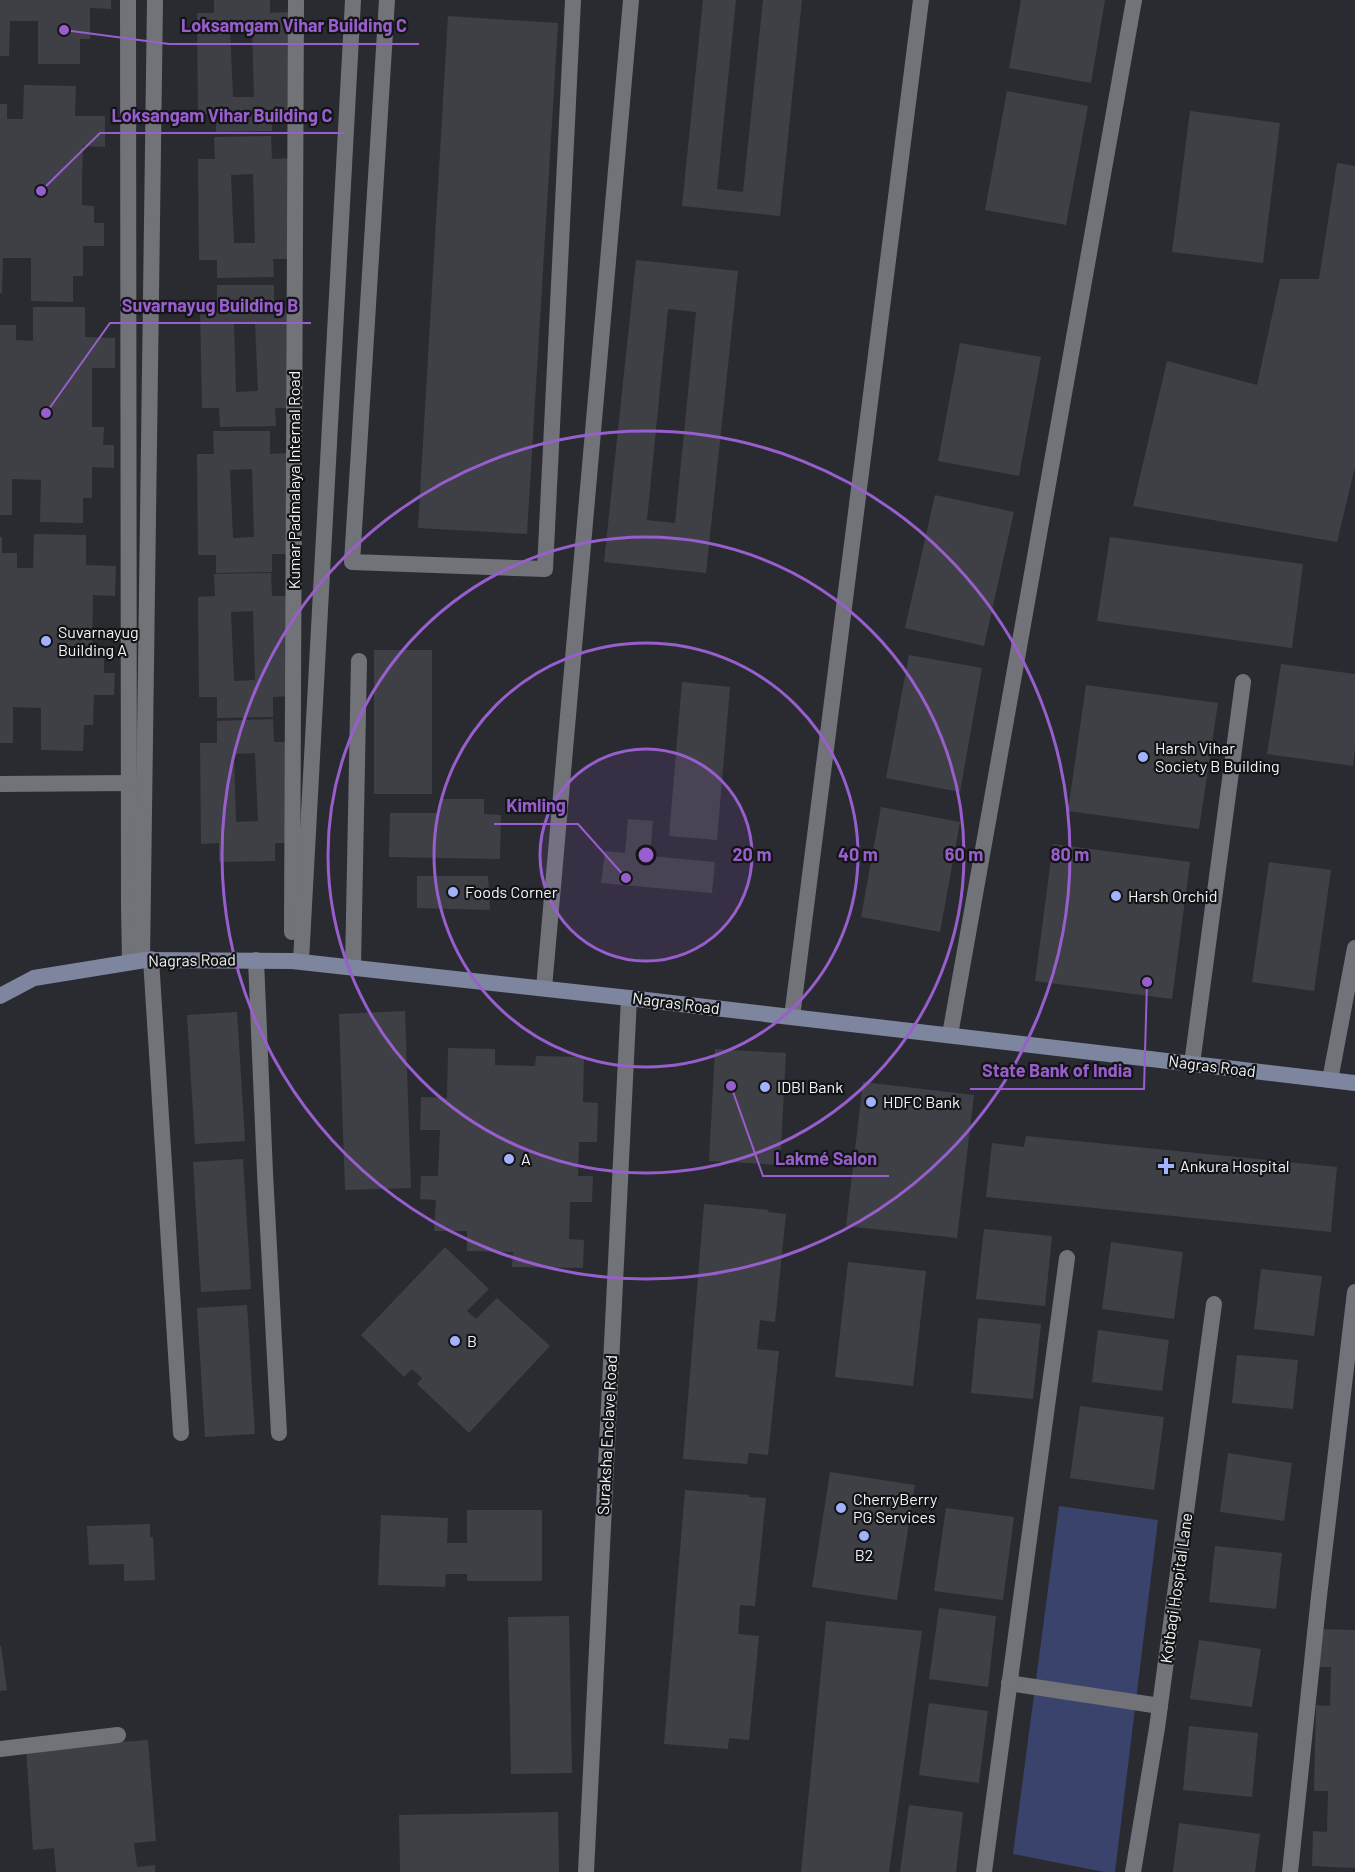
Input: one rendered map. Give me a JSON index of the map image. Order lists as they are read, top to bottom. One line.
{"streets":{"main road":["Nagras Road"],"street":["Kumar Padmalaya Internal Road","Suraksha Enclave Road","Kotbagi Hospital Lane"]},"crossings":[["Kumar Padmalaya Internal Road","Nagras Road"],["Nagras Road","Suraksha Enclave Road"]],"places":{"other":["Loksamgam Vihar Building C","Loksangam Vihar Building C","Suvarnayug Building B","Suvarnayug Building A","Harsh Vihar Society B Building","Kimling","Foods Corner","Harsh Orchid","State Bank of India","Lakmé Salon","IDBI Bank","HDFC Bank","A","B","CherryBerry PG Services","B2"],"health":["Ankura Hospital"]},"rings":["20 m","40 m","60 m","80 m"]}
